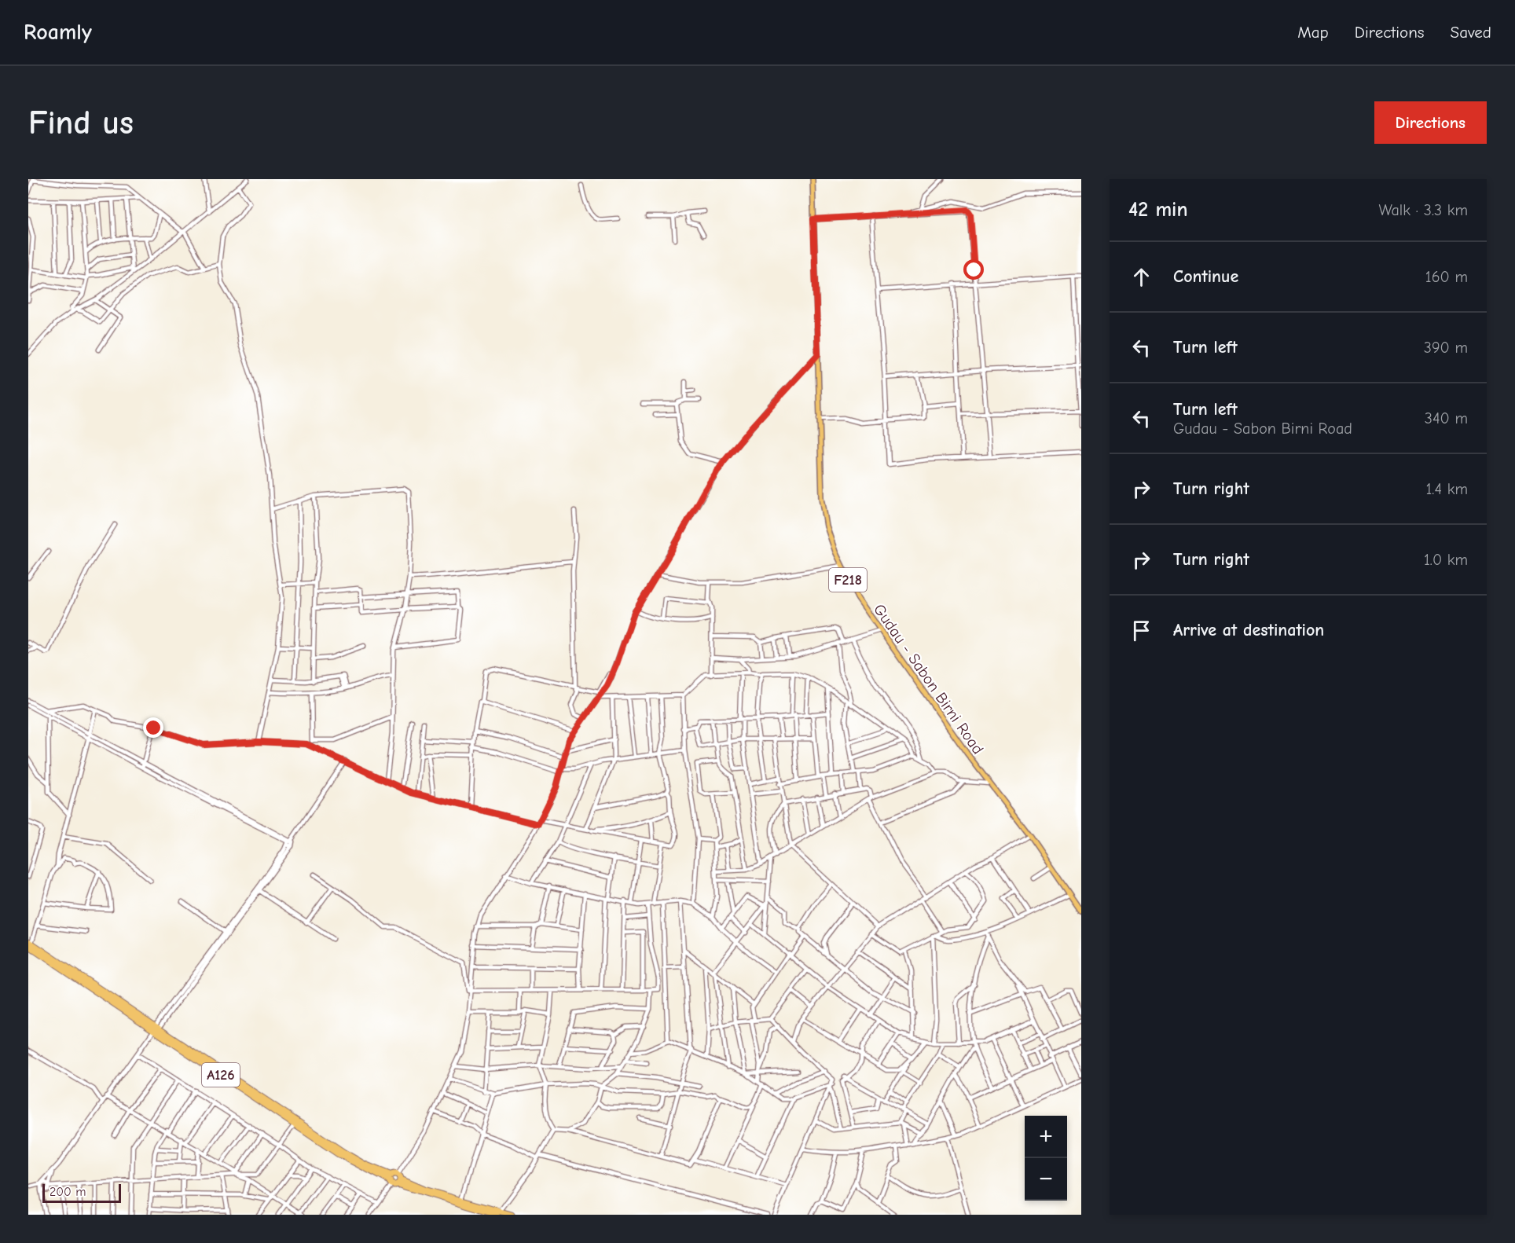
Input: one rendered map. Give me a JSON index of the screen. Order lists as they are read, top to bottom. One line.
{"streets":{"highway":["A126"],"main road":["F218","Gudau - Sabon Birni Road"]},"scale_bar":"200 m","page":{"header":"Roamly","nav":["Map","Directions","Saved"],"buttons":"Directions","title":"Find us","heading":["42 min","Walk · 3.3 km"],"list":[["Continue","160 m"],["Turn left","390 m"],["Turn left","Gudau - Sabon Birni Road","340 m"],["Turn right","1.4 km"],["Turn right","1.0 km"],"Arrive at destination"],"map_buttons":["+","−"],"scale":"200 m"}}
